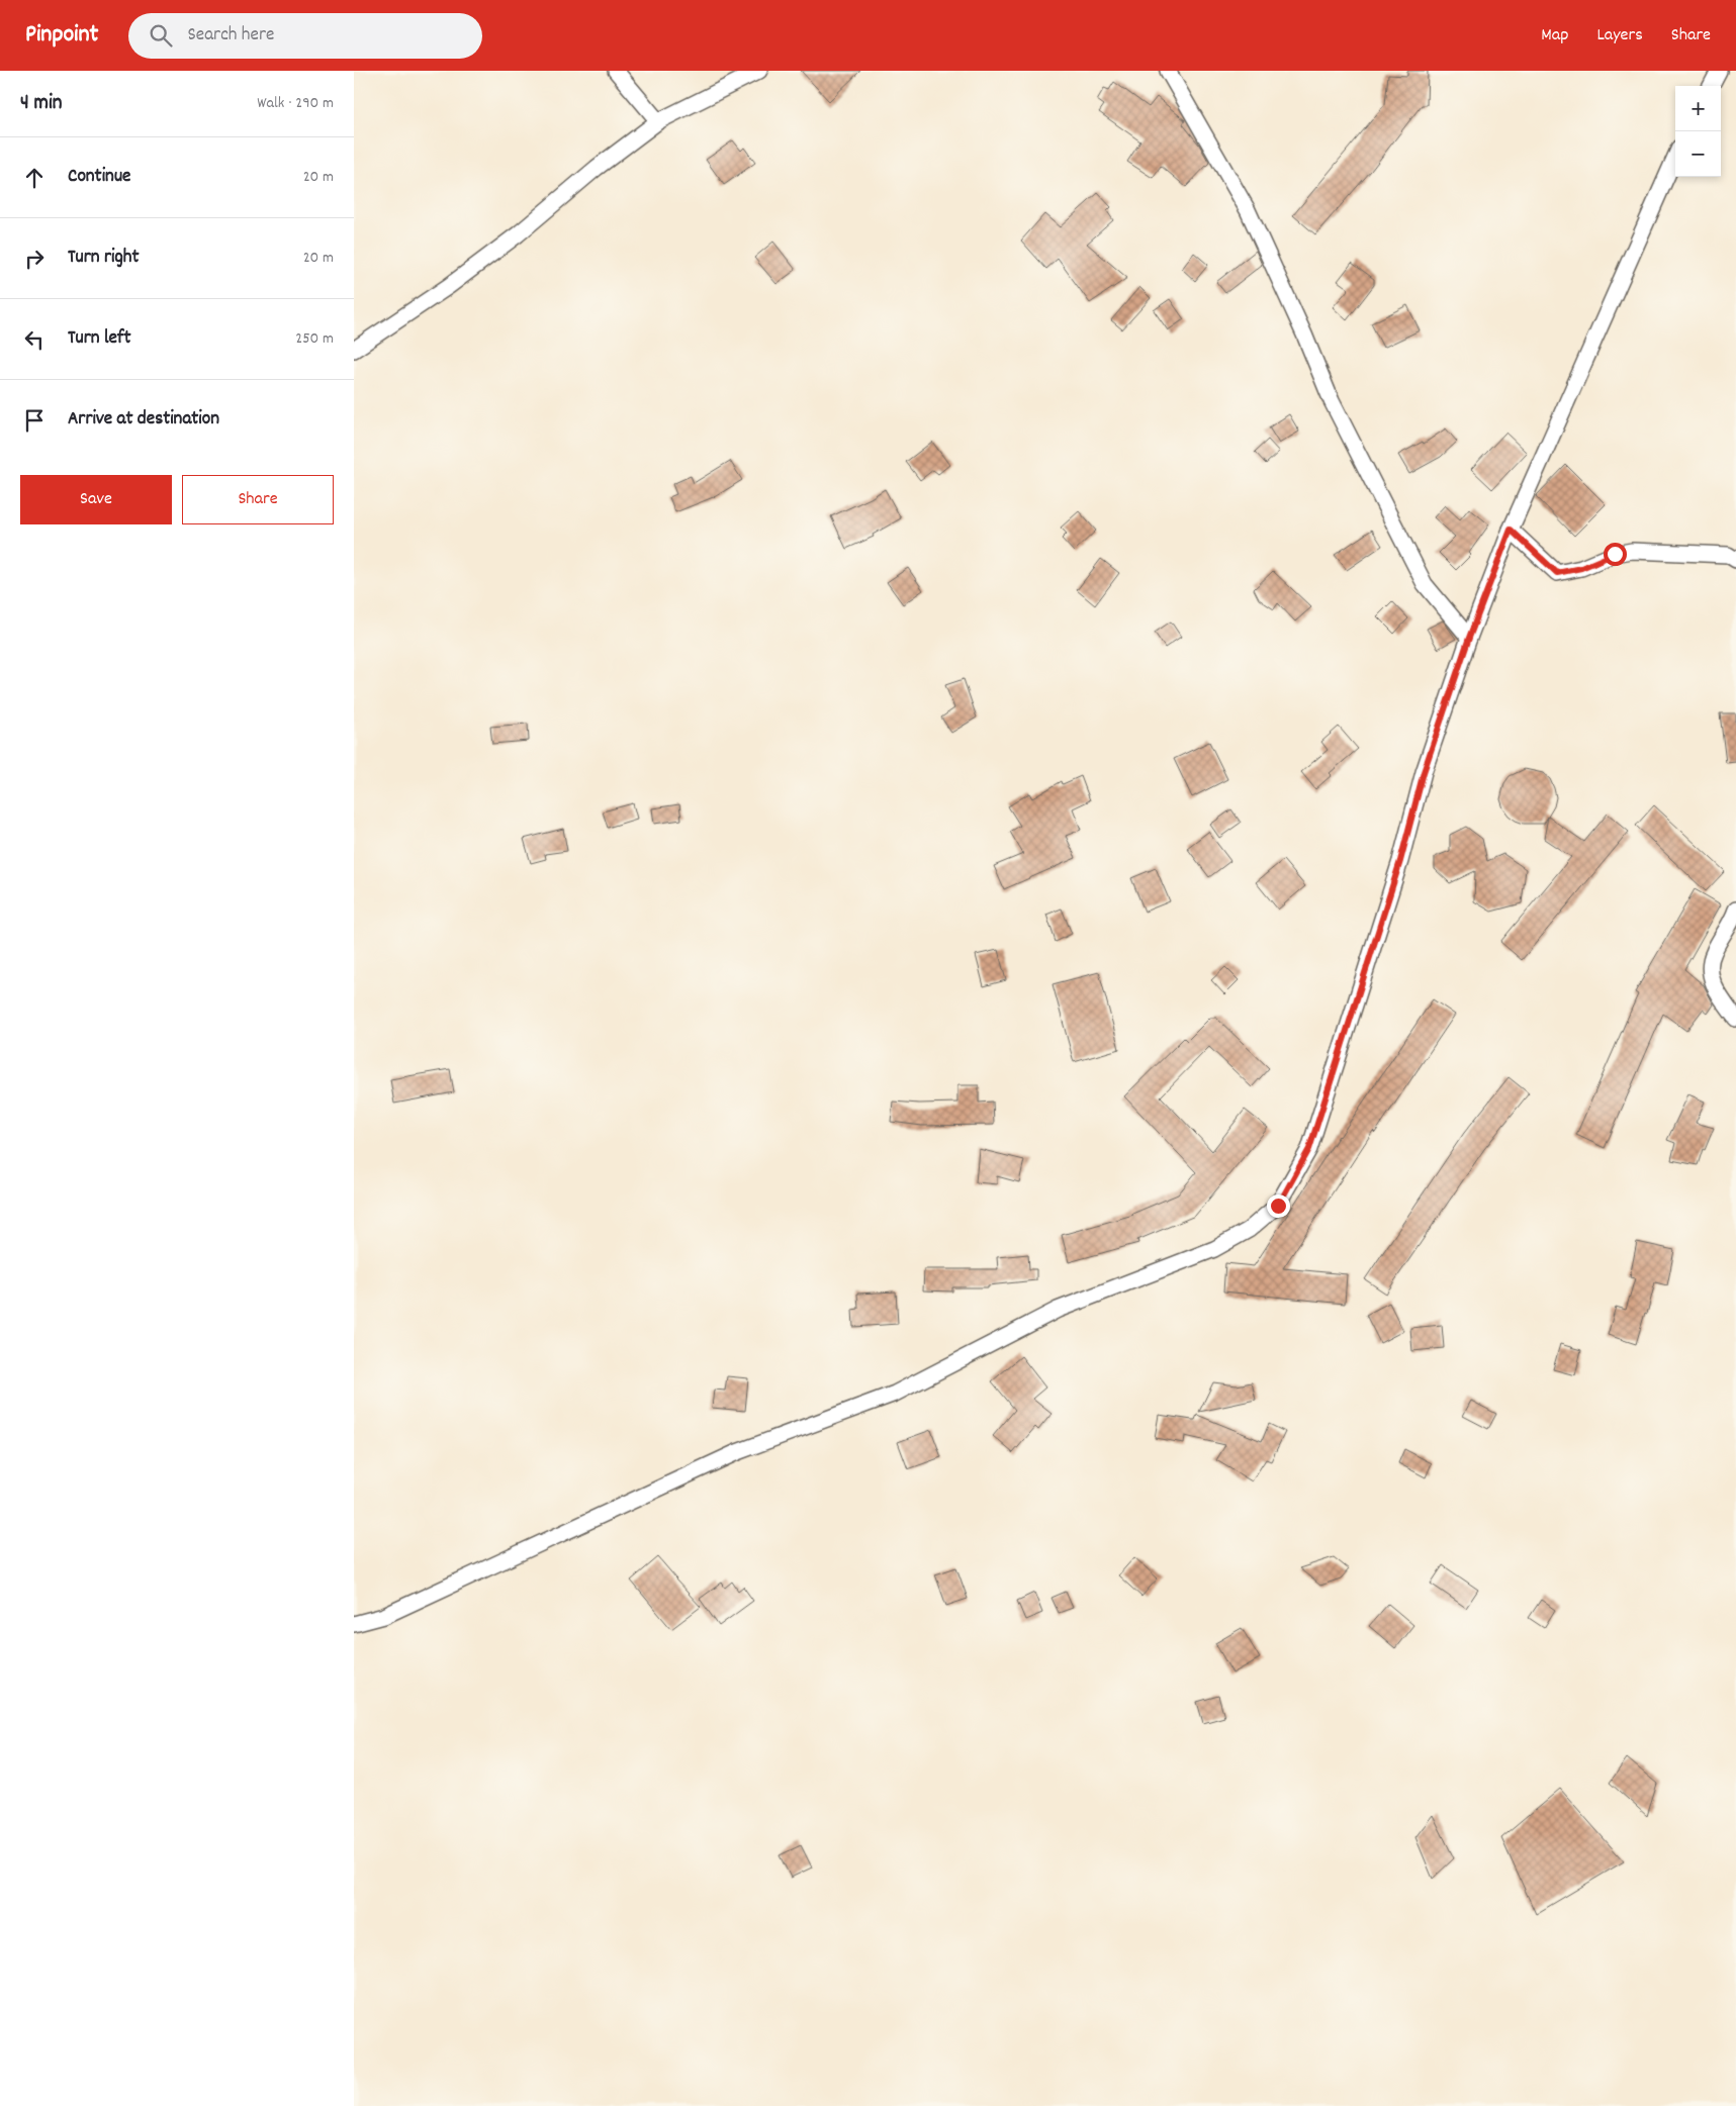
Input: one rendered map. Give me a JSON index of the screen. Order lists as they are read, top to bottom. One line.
{"page":{"header":"Pinpoint","search":"Search here","nav":["Map","Layers","Share"],"heading":["4 min","Walk · 290 m"],"map_buttons":["+","−"],"list":[["Continue","20 m"],["Turn right","20 m"],["Turn left","250 m"],"Arrive at destination"],"buttons":["Save","Share"]}}
